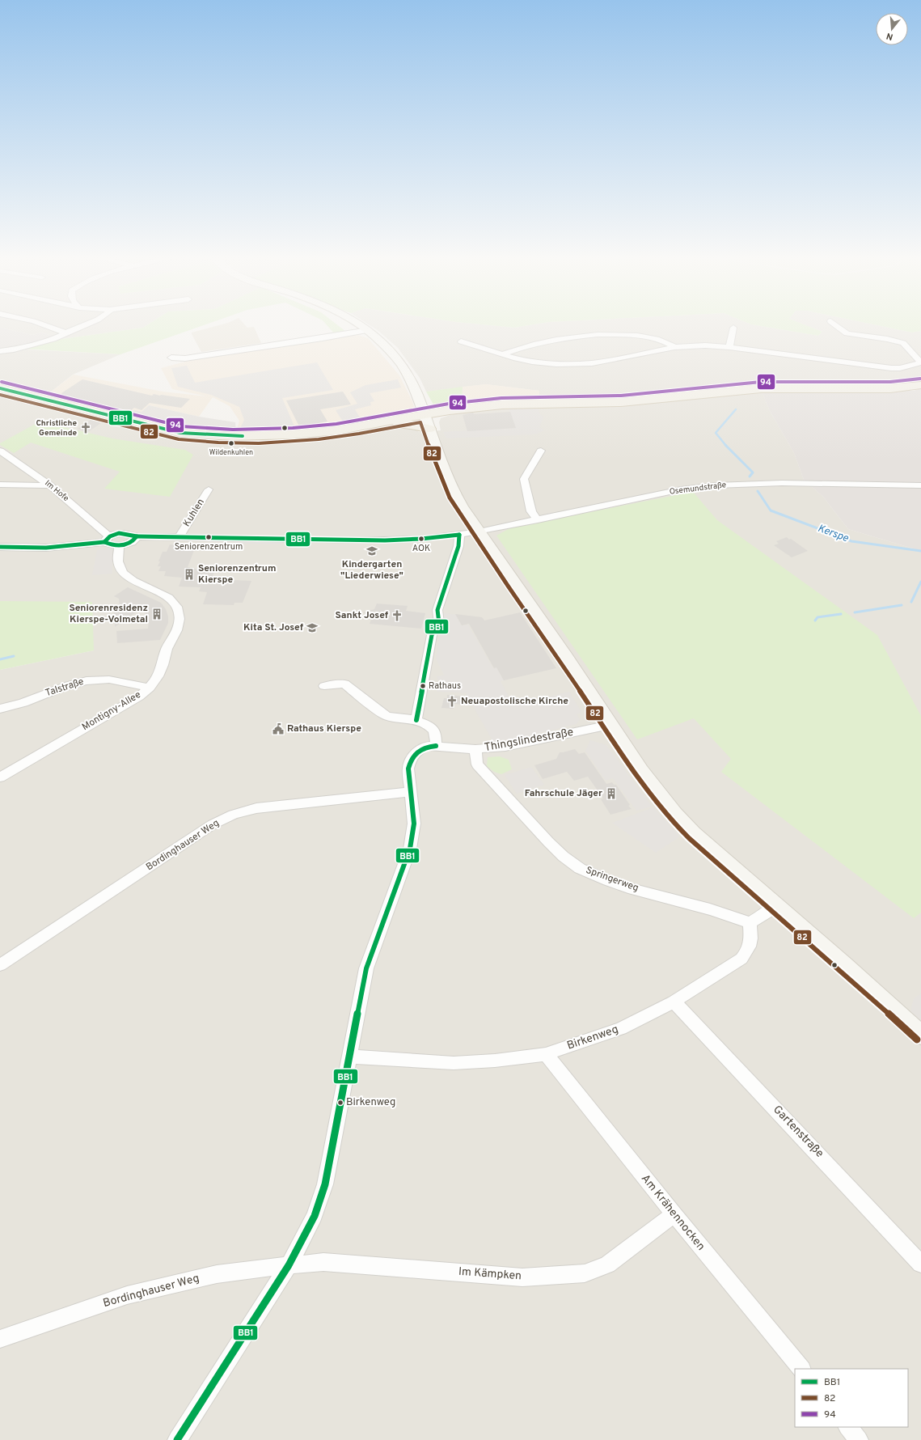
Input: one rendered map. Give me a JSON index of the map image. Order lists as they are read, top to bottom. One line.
{"streets":{"street":["Osemundstraße","Im Hofe","Kuhlen","Talstraße","Montigny-Allee","Thingslindestraße","Bordinghauser Weg","Springerweg","Birkenweg","Gartenstraße","Am Krähennocken","Im Kämpken"]},"crossings":[["Osemundstraße","Im Hofe"],["Osemundstraße","Kuhlen"],["Talstraße","Montigny-Allee"],["Thingslindestraße","Bordinghauser Weg"],["Thingslindestraße","Springerweg"],["Thingslindestraße","Birkenweg"],["Thingslindestraße","Im Kämpken"],["Bordinghauser Weg","Im Kämpken"],["Springerweg","Birkenweg"],["Birkenweg","Gartenstraße"],["Birkenweg","Am Krähennocken"],["Am Krähennocken","Im Kämpken"]],"water":["Kerspe"],"places":{"church":["Christliche Gemeinde","Sankt Josef","Neuapostolische Kirche"],"other":["Wildenkuhlen","Seniorenzentrum","AOK","Rathaus","Birkenweg"],"school or university":["Kindergarten \"Liederwiese\"","Kita St. Josef"],"building":["Seniorenzentrum Kierspe","Seniorenresidenz Kierspe-Volmetal","Fahrschule Jäger"],"public building":["Rathaus Kierspe"]},"lines":["transit line 94","transit line BB1","transit line 82"],"legend":["BB1","82","94"],"north":"bottom"}
